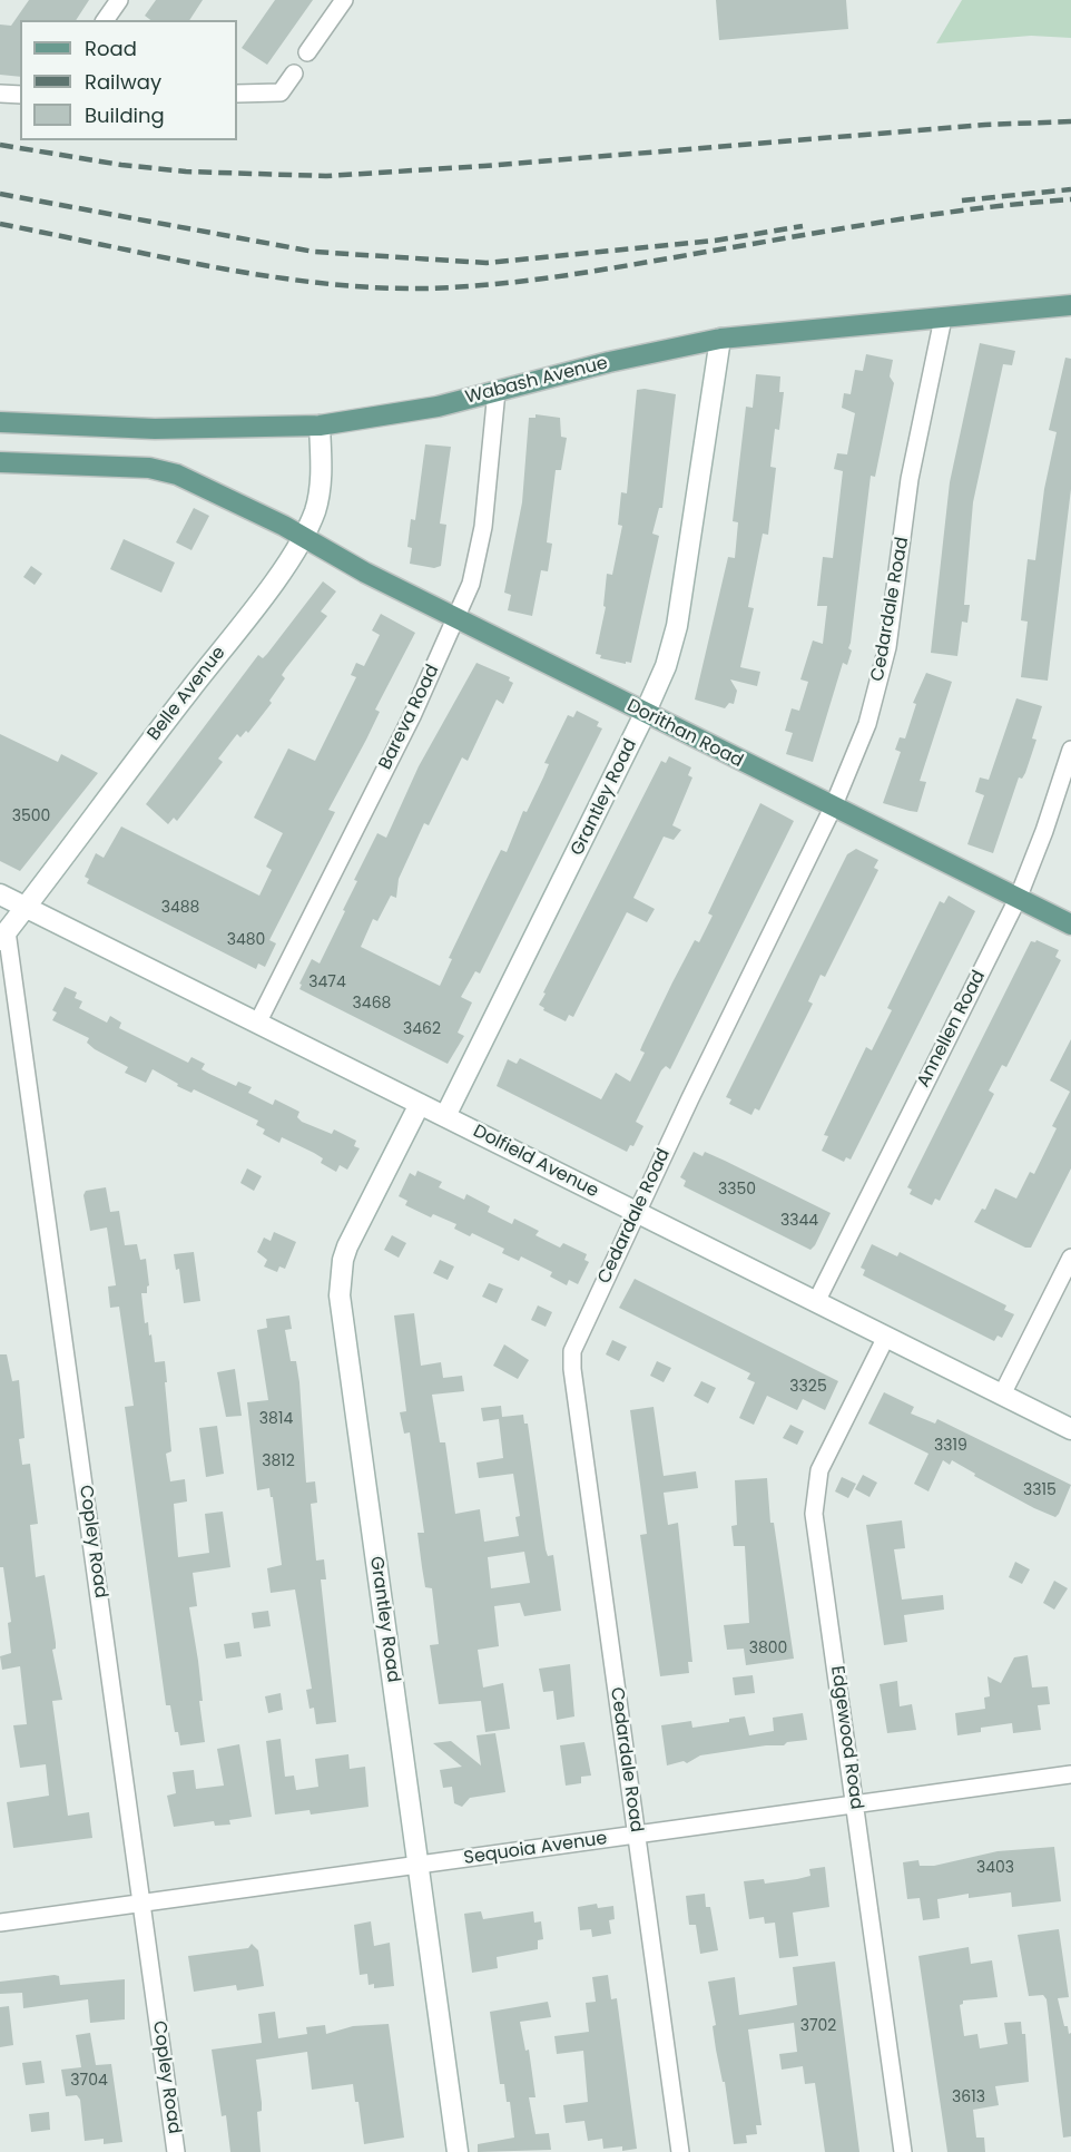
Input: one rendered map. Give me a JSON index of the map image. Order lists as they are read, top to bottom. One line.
{"streets":{"main road":["Wabash Avenue","Dorithan Road"],"street":["Cedardale Road","Belle Avenue","Bareva Road","Grantley Road","Annellen Road","Dolfield Avenue","Copley Road","Edgewood Road","Sequoia Avenue"]},"crossings":[["Wabash Avenue","Cedardale Road"],["Wabash Avenue","Belle Avenue"],["Wabash Avenue","Bareva Road"],["Wabash Avenue","Grantley Road"],["Cedardale Road","Dorithan Road"],["Cedardale Road","Dolfield Avenue"],["Cedardale Road","Sequoia Avenue"],["Belle Avenue","Dorithan Road"],["Belle Avenue","Dolfield Avenue"],["Belle Avenue","Copley Road"],["Bareva Road","Dorithan Road"],["Bareva Road","Dolfield Avenue"],["Dorithan Road","Grantley Road"],["Dorithan Road","Annellen Road"],["Grantley Road","Dolfield Avenue"],["Grantley Road","Sequoia Avenue"],["Annellen Road","Dolfield Avenue"],["Dolfield Avenue","Edgewood Road"],["Copley Road","Sequoia Avenue"],["Edgewood Road","Sequoia Avenue"]],"house_numbers":["3500","3488","3480","3474","3468","3462","3350","3344","3325","3814","3319","3812","3315","3800","3403","3702","3704","3613"],"legend":["Road","Railway","Building"]}
